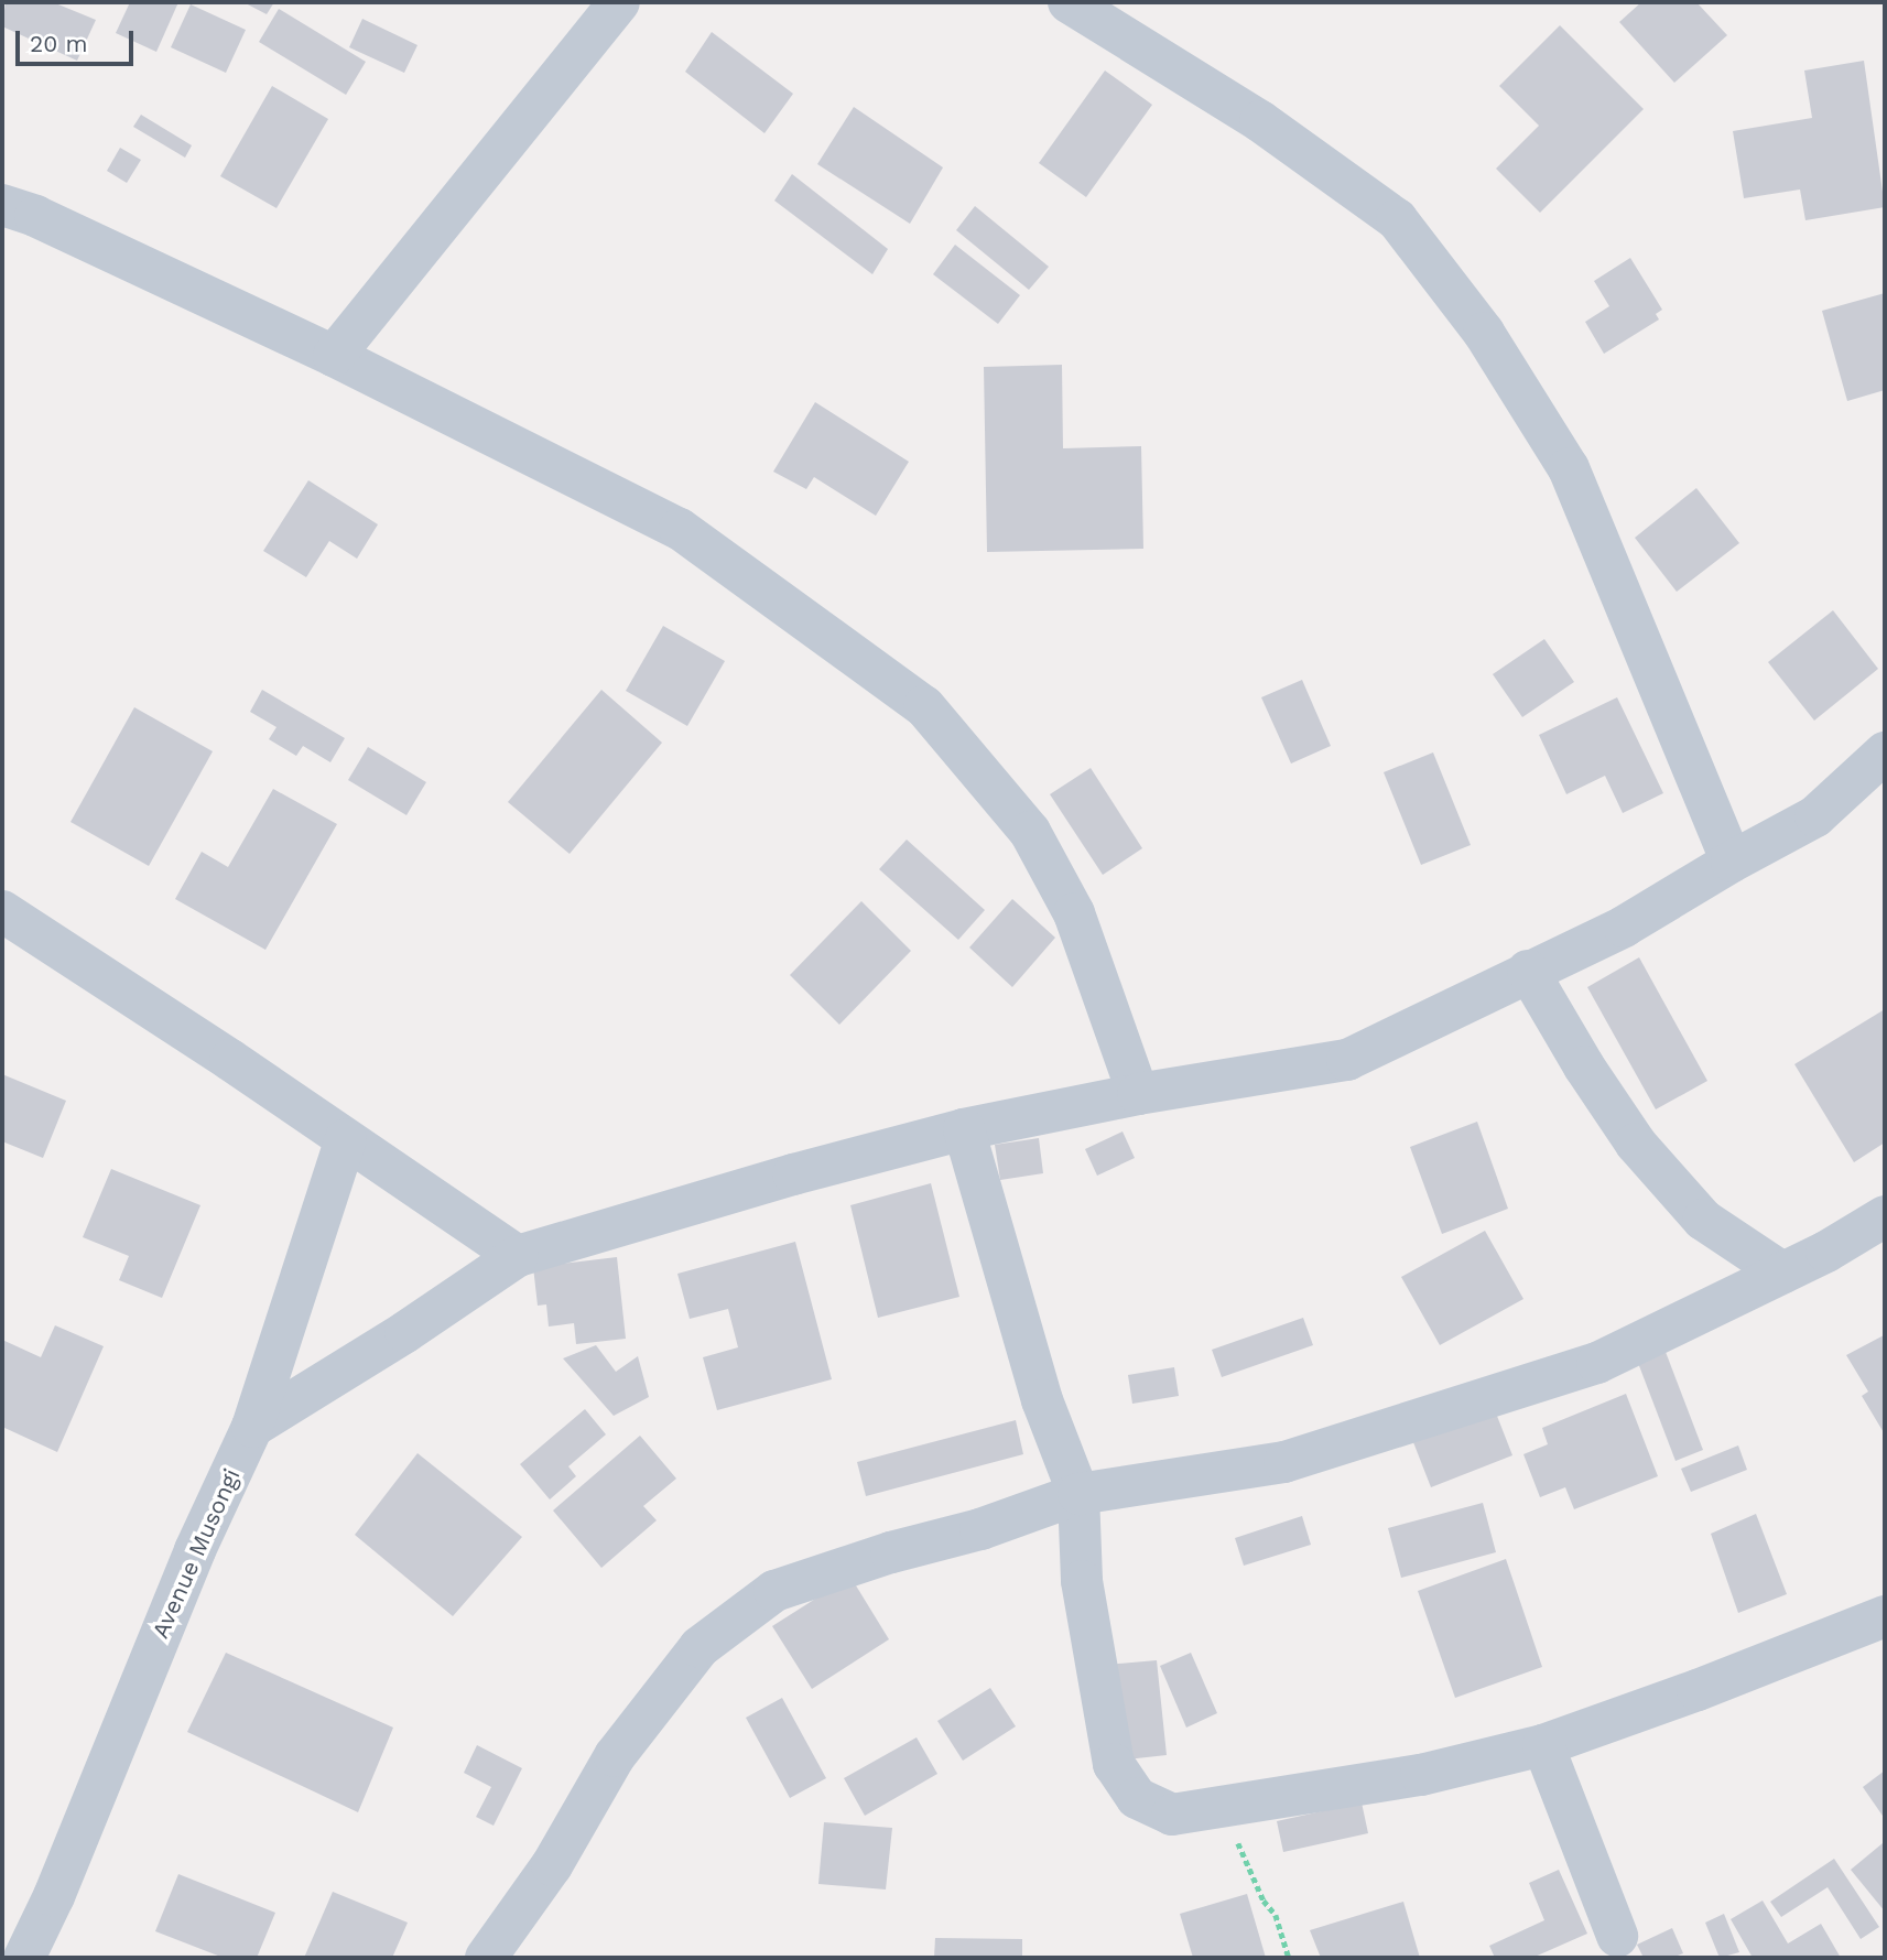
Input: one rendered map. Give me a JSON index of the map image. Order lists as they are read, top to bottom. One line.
{"streets":{"street":["Avenue Musongi"]},"scale_bar":"20 m"}
